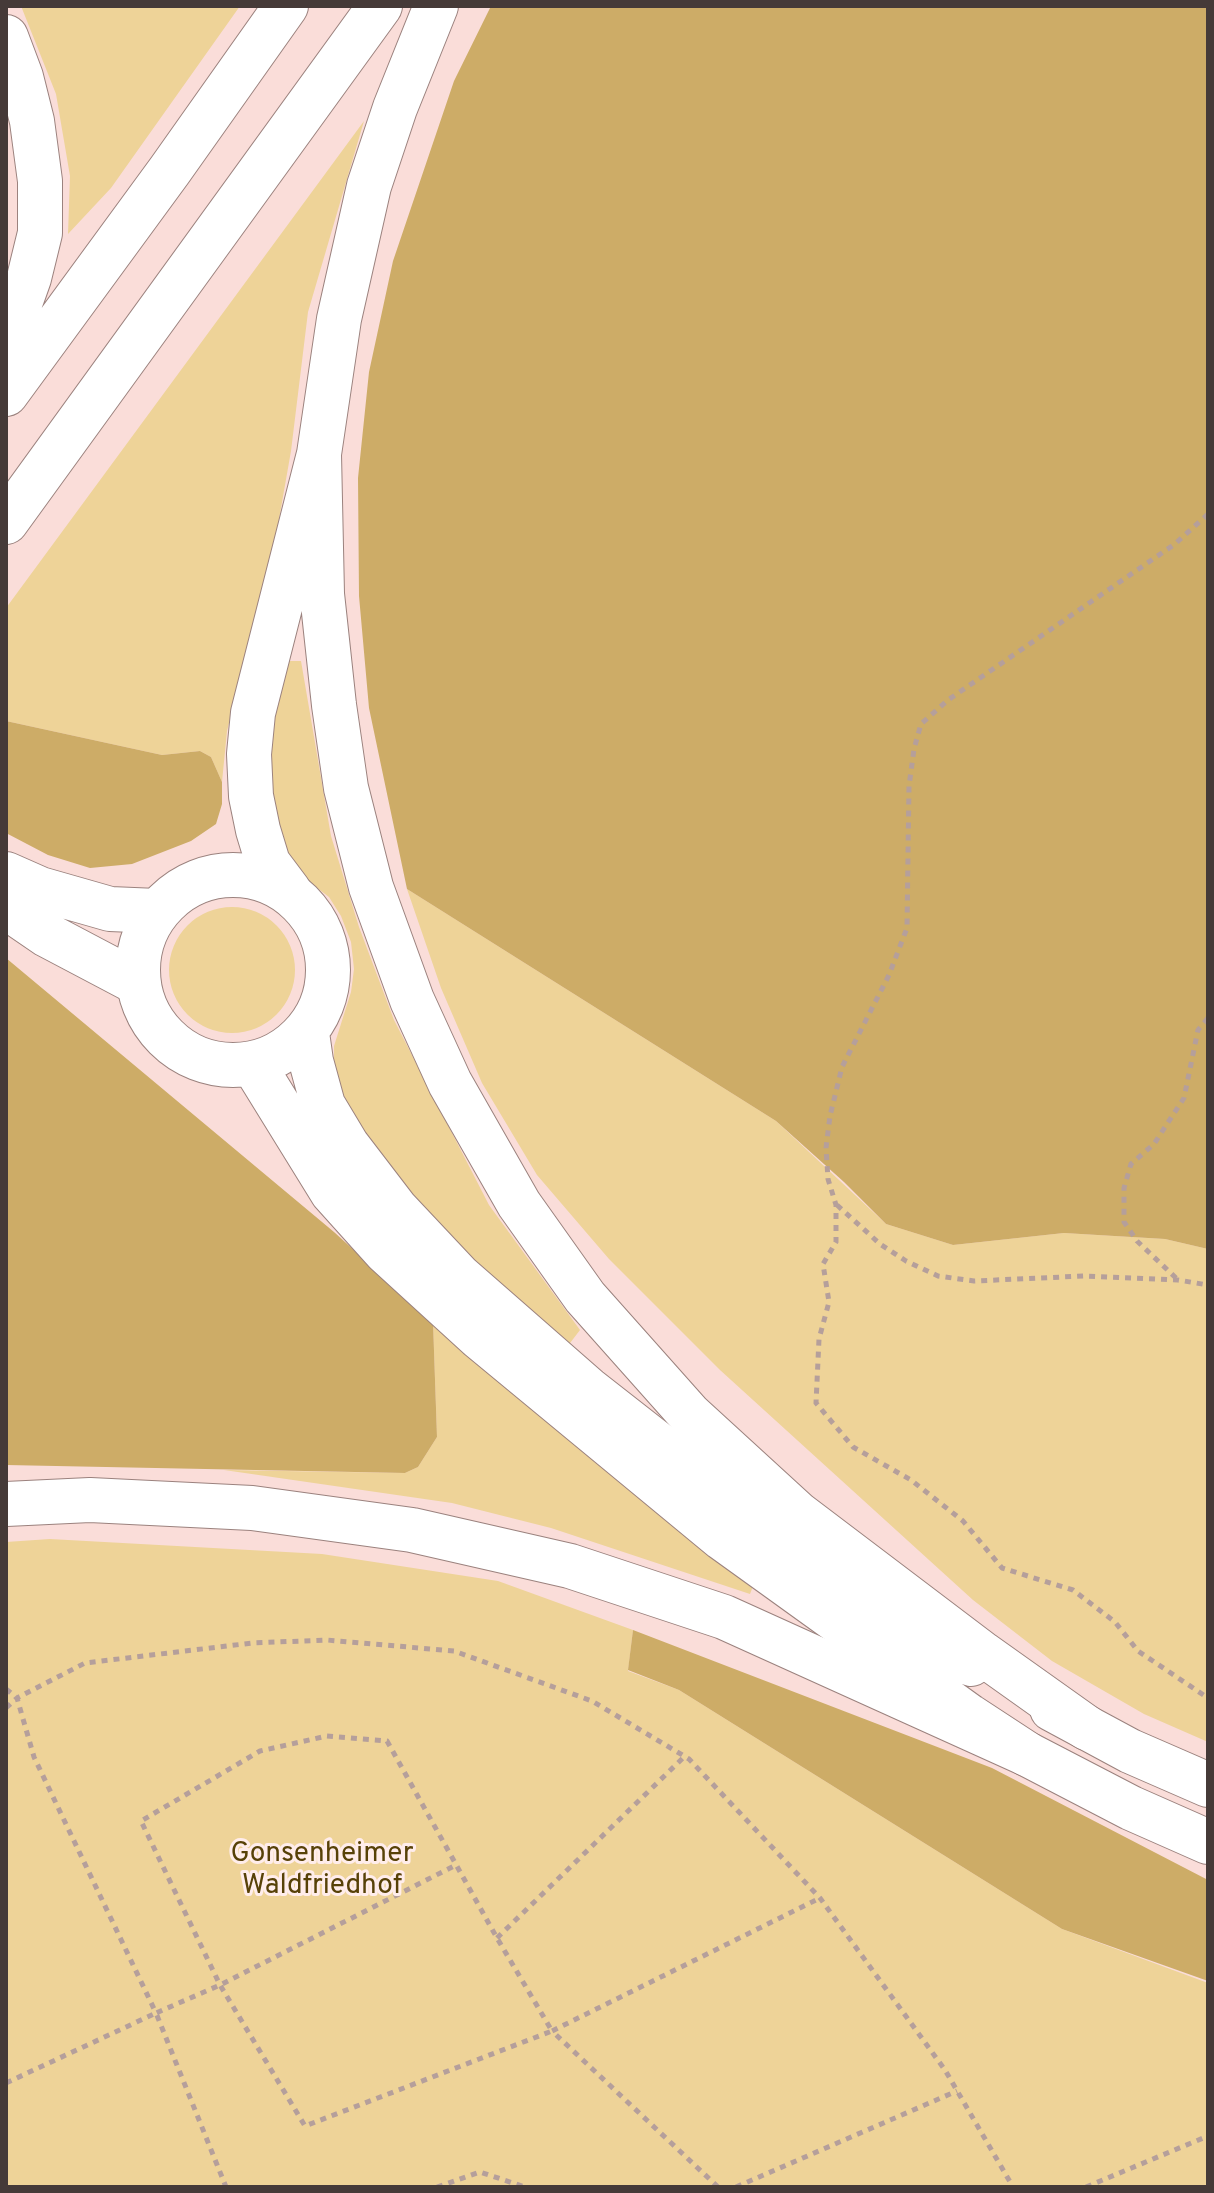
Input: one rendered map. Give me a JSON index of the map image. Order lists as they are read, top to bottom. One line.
{"parks":["Gonsenheimer Waldfriedhof"]}
